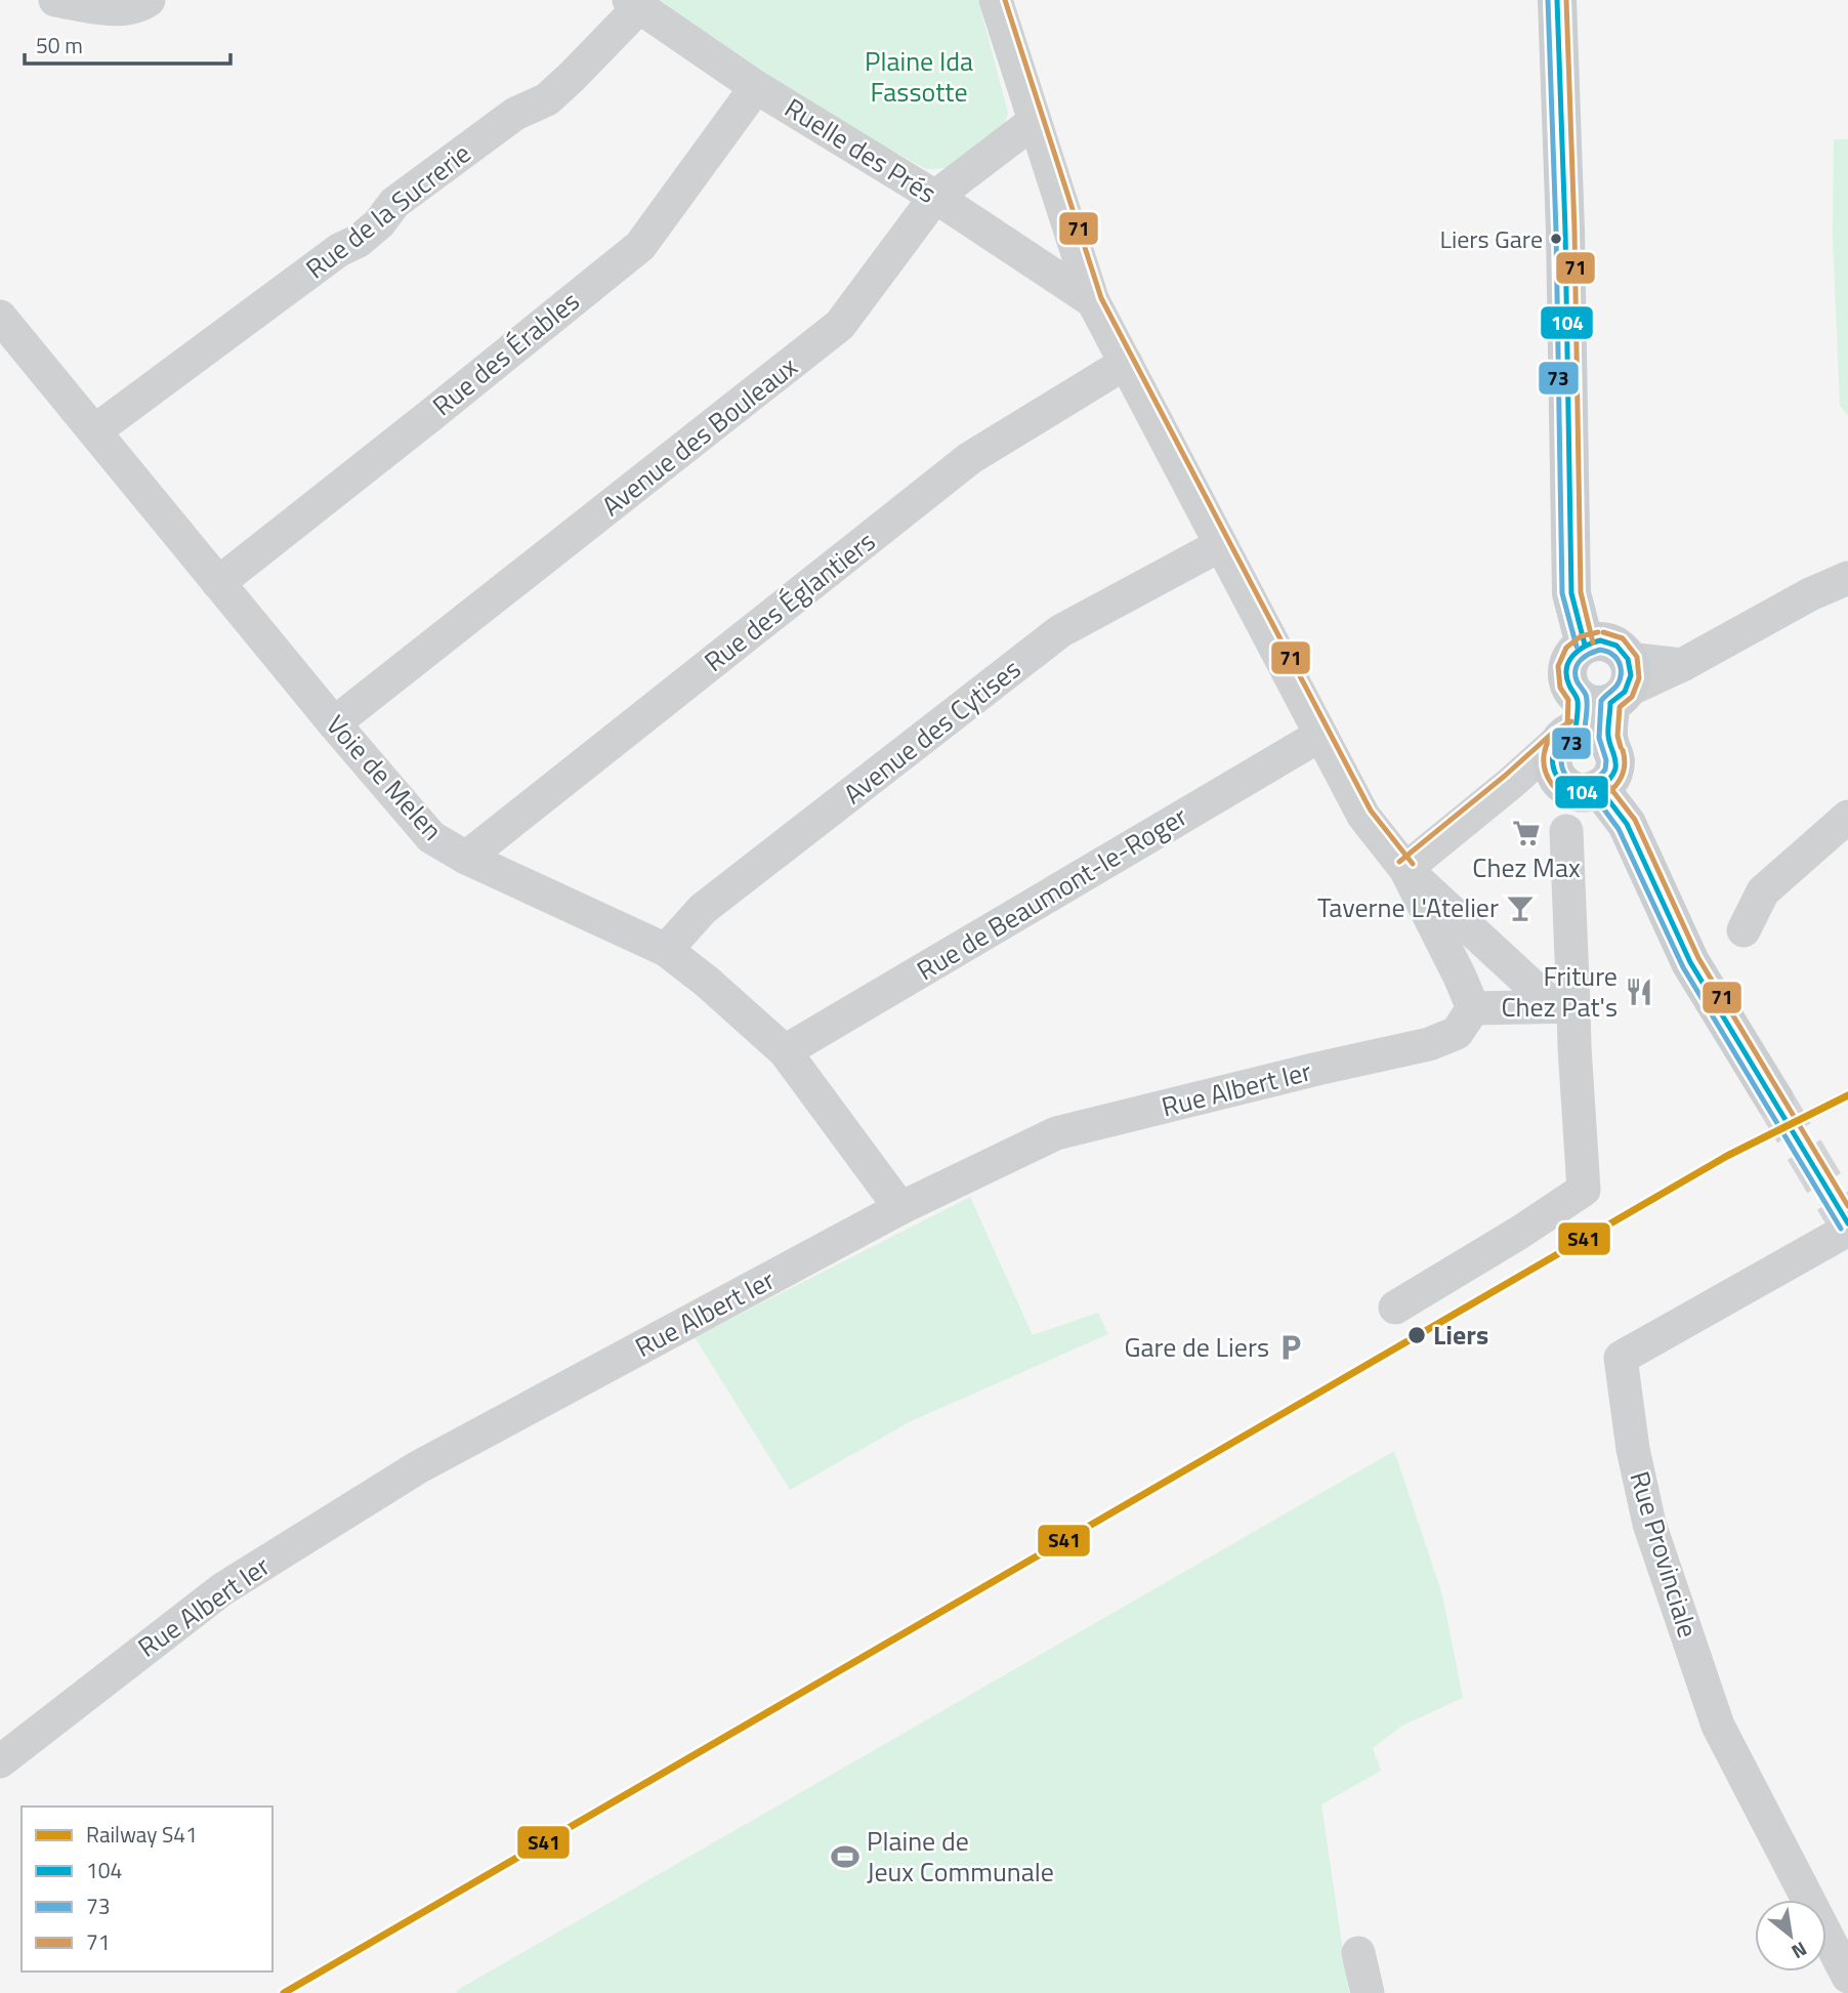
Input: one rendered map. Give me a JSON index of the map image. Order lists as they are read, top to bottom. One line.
{"streets":{"street":["Ruelle des Prés","Rue de la Sucrerie","Rue des Érables","Avenue des Bouleaux","Rue des Églantiers","Avenue des Cytises","Voie de Melen","Rue de Beaumont-le-Roger","Rue Albert Ier","Rue Provinciale"]},"crossings":[["Ruelle des Prés","Rue de la Sucrerie"],["Ruelle des Prés","Rue des Érables"],["Ruelle des Prés","Avenue des Bouleaux"],["Rue de la Sucrerie","Voie de Melen"],["Rue des Érables","Voie de Melen"],["Avenue des Bouleaux","Voie de Melen"],["Rue des Églantiers","Voie de Melen"],["Avenue des Cytises","Voie de Melen"],["Voie de Melen","Rue de Beaumont-le-Roger"],["Voie de Melen","Rue Albert Ier"]],"parks":["Plaine Ida Fassotte"],"places":{"other":["Liers Gare","Liers"],"supermarket":["Chez Max"],"bar":["Taverne L'Atelier"],"restaurant":["Friture Chez Pat's"],"parking":["Gare de Liers"],"sports":["Plaine de Jeux Communale"]},"lines":["transit line 104","transit line 73","transit line 71","rail line S41"],"legend":["Railway S41","104","73","71"],"scale_bar":"50 m","north":"bottom right"}
